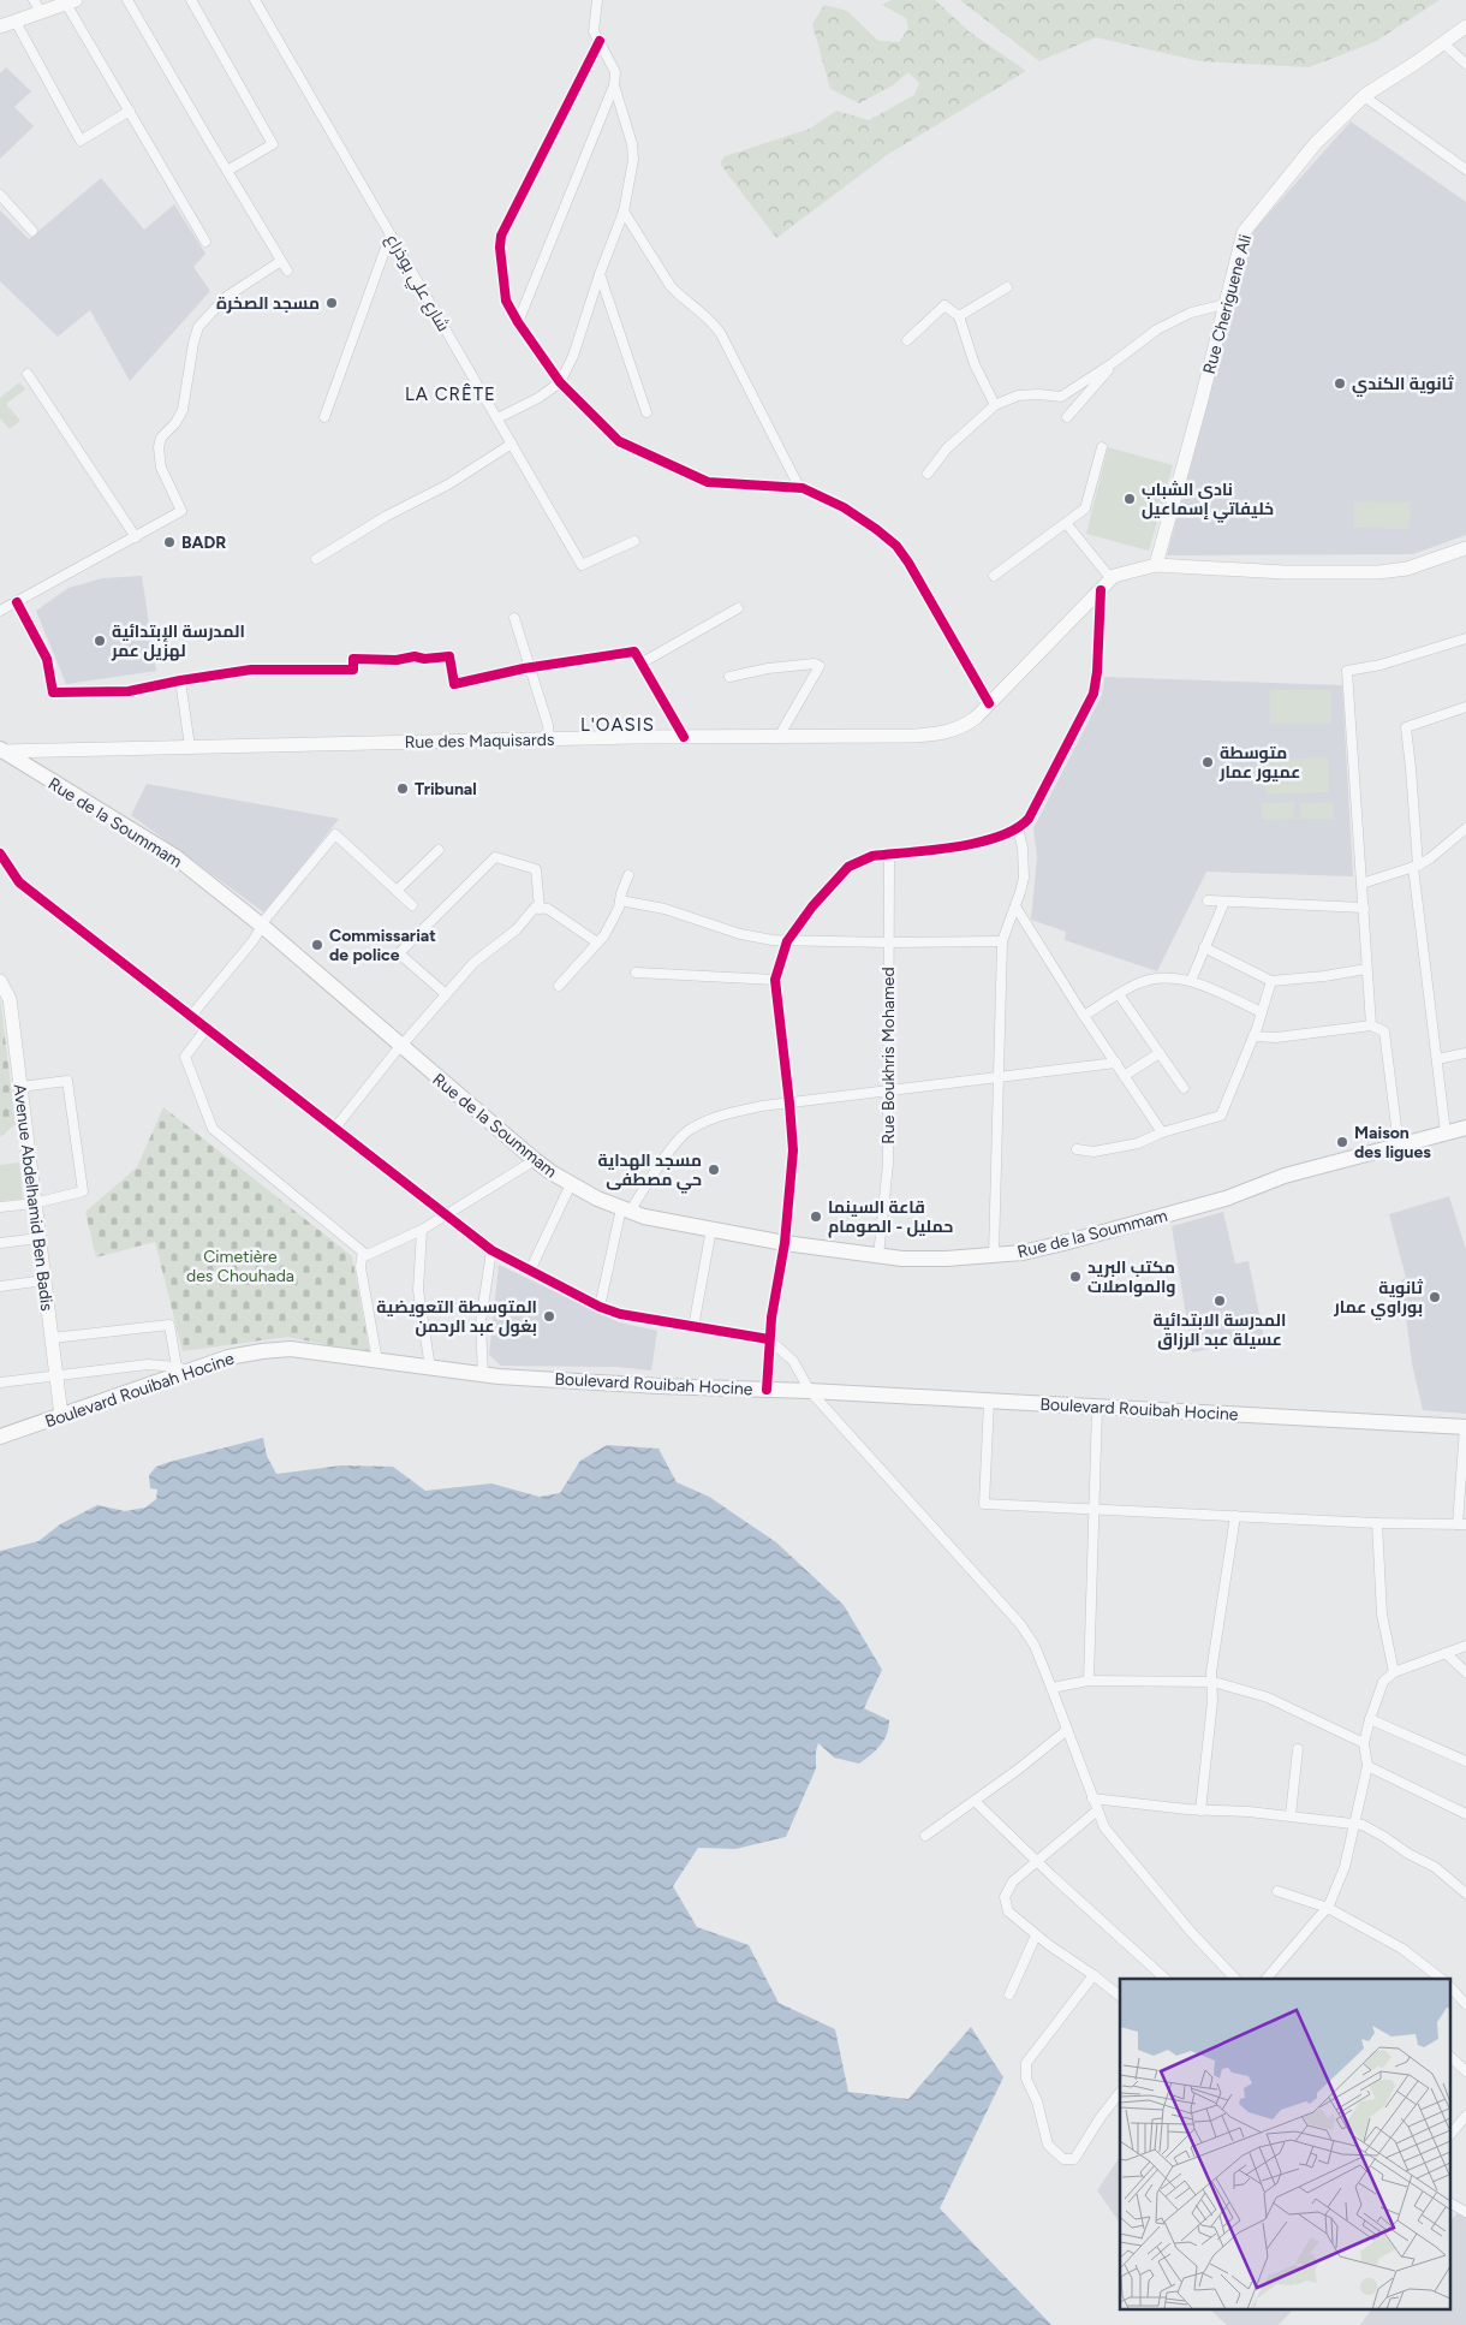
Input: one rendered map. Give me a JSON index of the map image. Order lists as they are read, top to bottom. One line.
{"streets":{"main road":["Rue Cheriguene Ali","Rue des Maquisards","Rue de la Soummam","Avenue Abdelhamid Ben Badis","Boulevard Rouibah Hocine"],"street":["شارع علي بوذراع","Rue Boukhris Mohamed"]},"crossings":[["Rue des Maquisards","Rue de la Soummam"],["Rue de la Soummam","Rue Boukhris Mohamed"],["Avenue Abdelhamid Ben Badis","Boulevard Rouibah Hocine"]],"districts":["LA CRÊTE","L'OASIS"],"parks":["Cimetière des Chouhada"],"places":["مسجد الصخرة","ثانوية الكندي","نادي الشباب خليفاتي إسماعيل","BADR","المدرسة الإبتدائية لهزيل عمر","متوسطة عميور عمار","Tribunal","Commissariat de police","Maison des ligues","مسجد الهداية حي مصطفى","قاعة السينما حمليل - الصومام","مكتب البريد والمواصلات","ثانوية بوراوي عمار","المدرسة الابتدائية عسيلة عبد الرزاق","المتوسطة التعويضية بغول عبد الرحمن"]}
